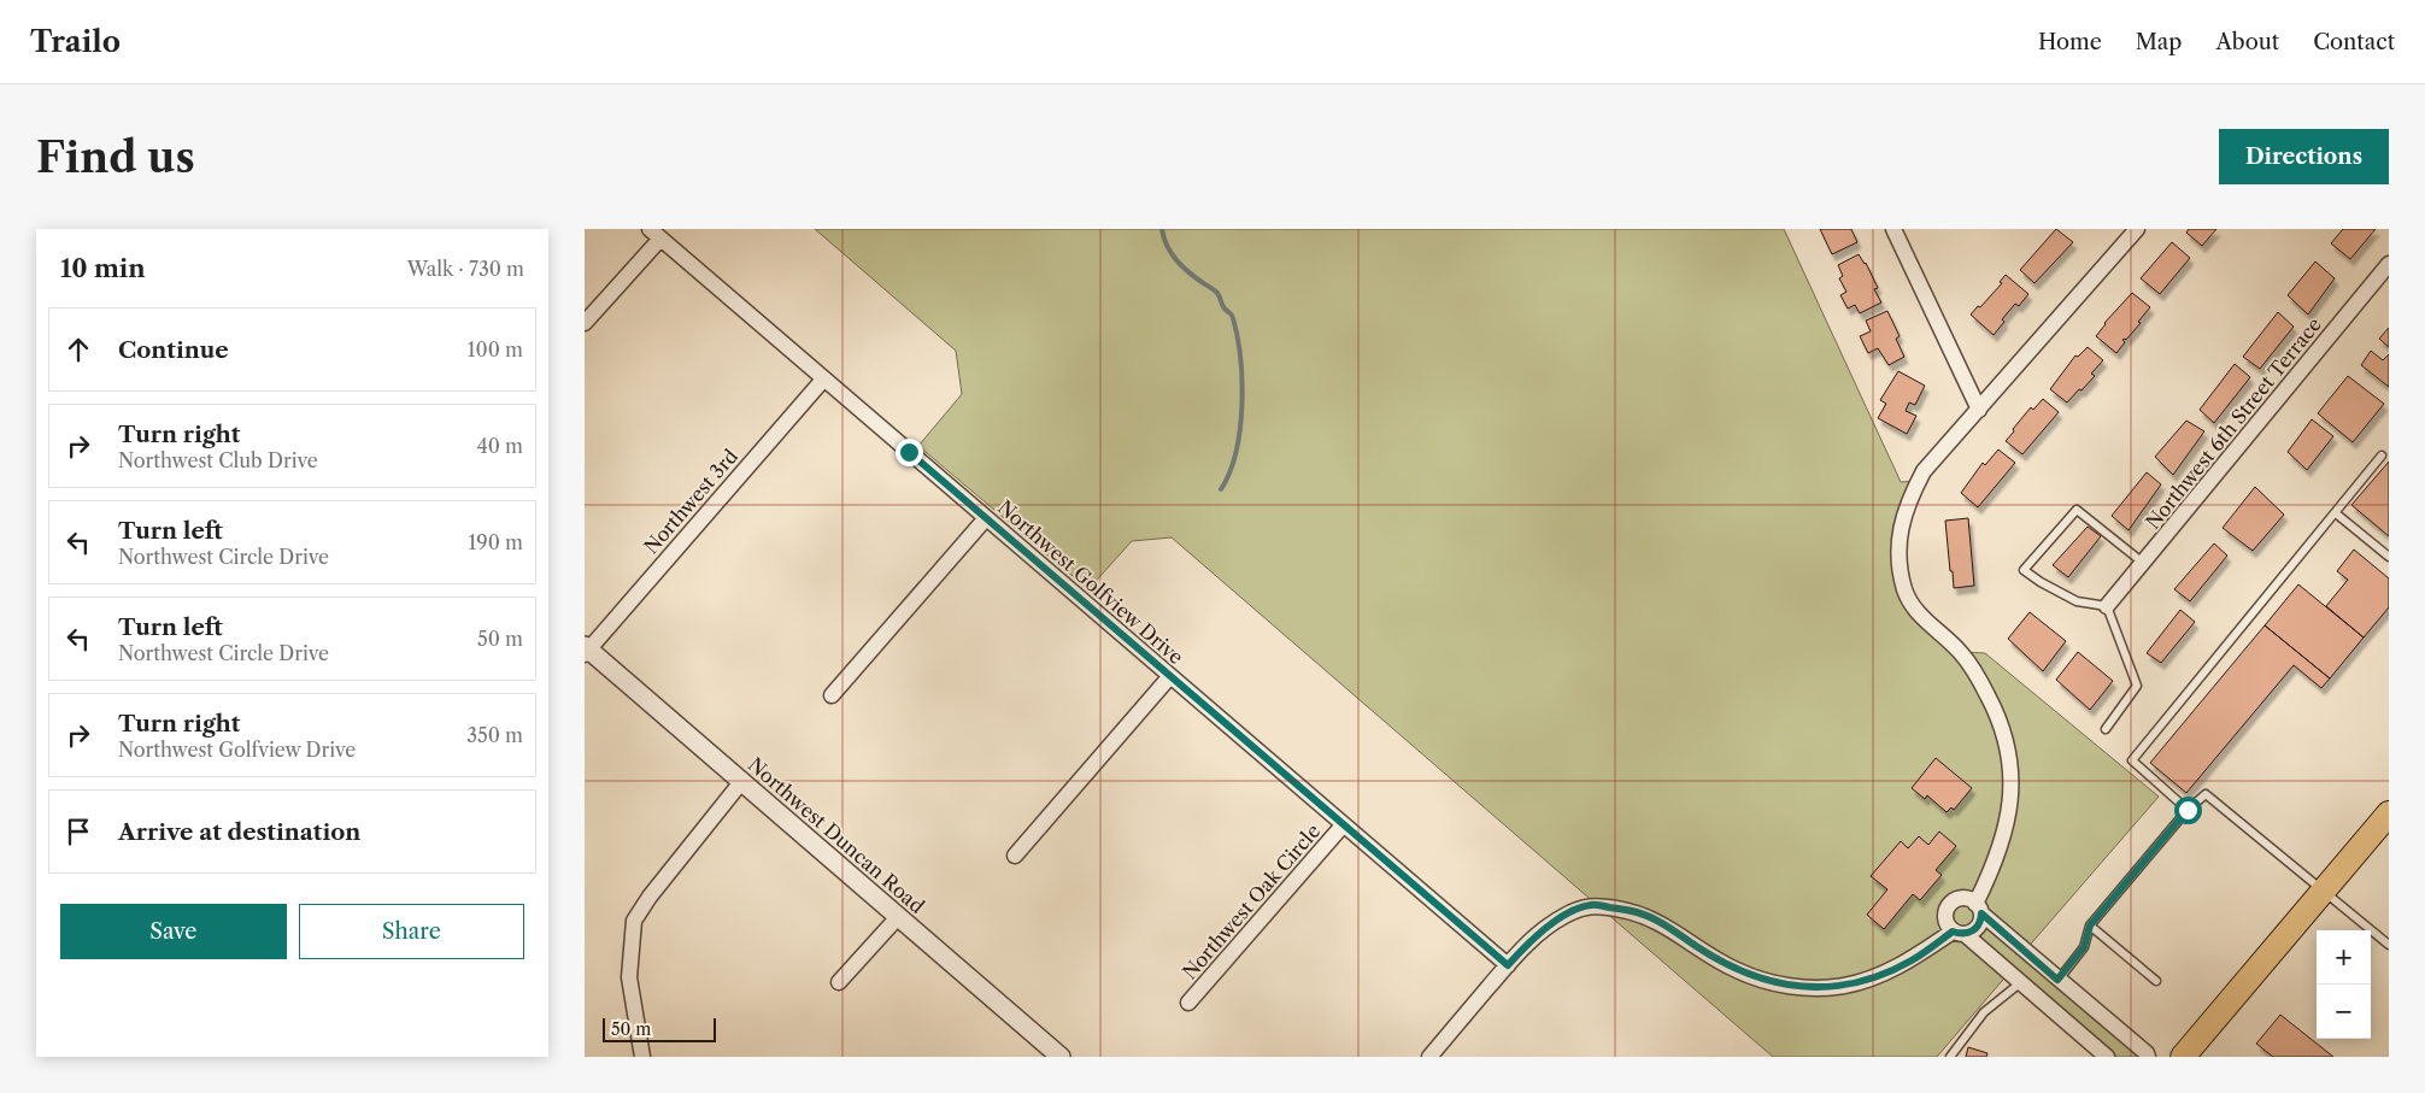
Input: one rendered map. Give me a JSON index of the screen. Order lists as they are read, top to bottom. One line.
{"streets":{"street":["Northwest 6th Street Terrace","Northwest 3rd","Northwest Golfview Drive","Northwest Duncan Road","Northwest Oak Circle"]},"crossings":[["Northwest 3rd","Northwest Golfview Drive"],["Northwest 3rd","Northwest Duncan Road"],["Northwest Golfview Drive","Northwest Oak Circle"]],"scale_bar":"50 m","page":{"header":"Trailo","nav":["Home","Map","About","Contact"],"buttons":["Directions",["Save","Share"]],"title":"Find us","heading":["10 min","Walk · 730 m"],"list":[["Continue","100 m"],["Turn right","Northwest Club Drive","40 m"],["Turn left","Northwest Circle Drive","190 m"],["Turn left","Northwest Circle Drive","50 m"],["Turn right","Northwest Golfview Drive","350 m"],"Arrive at destination"],"map_buttons":["+","−"],"scale":"50 m"}}
